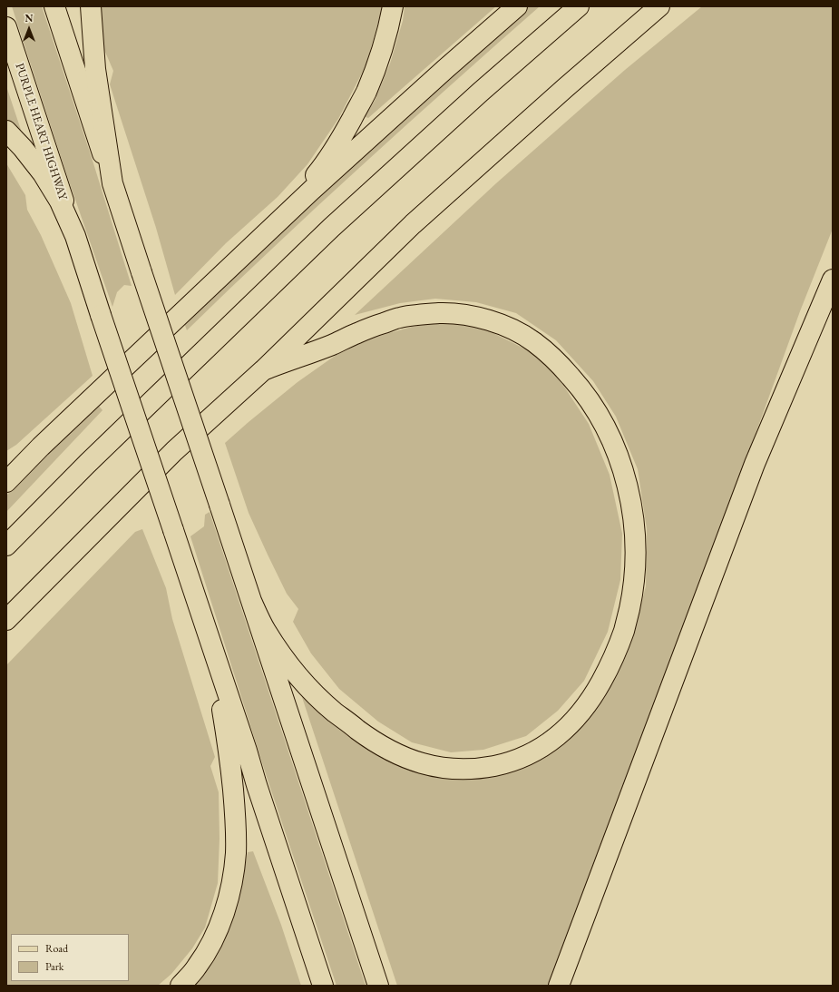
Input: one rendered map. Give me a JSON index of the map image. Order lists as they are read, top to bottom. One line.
{"streets":{"main road":["PURPLE HEART HIGHWAY"]},"legend":["Road","Park"],"north":"top"}
